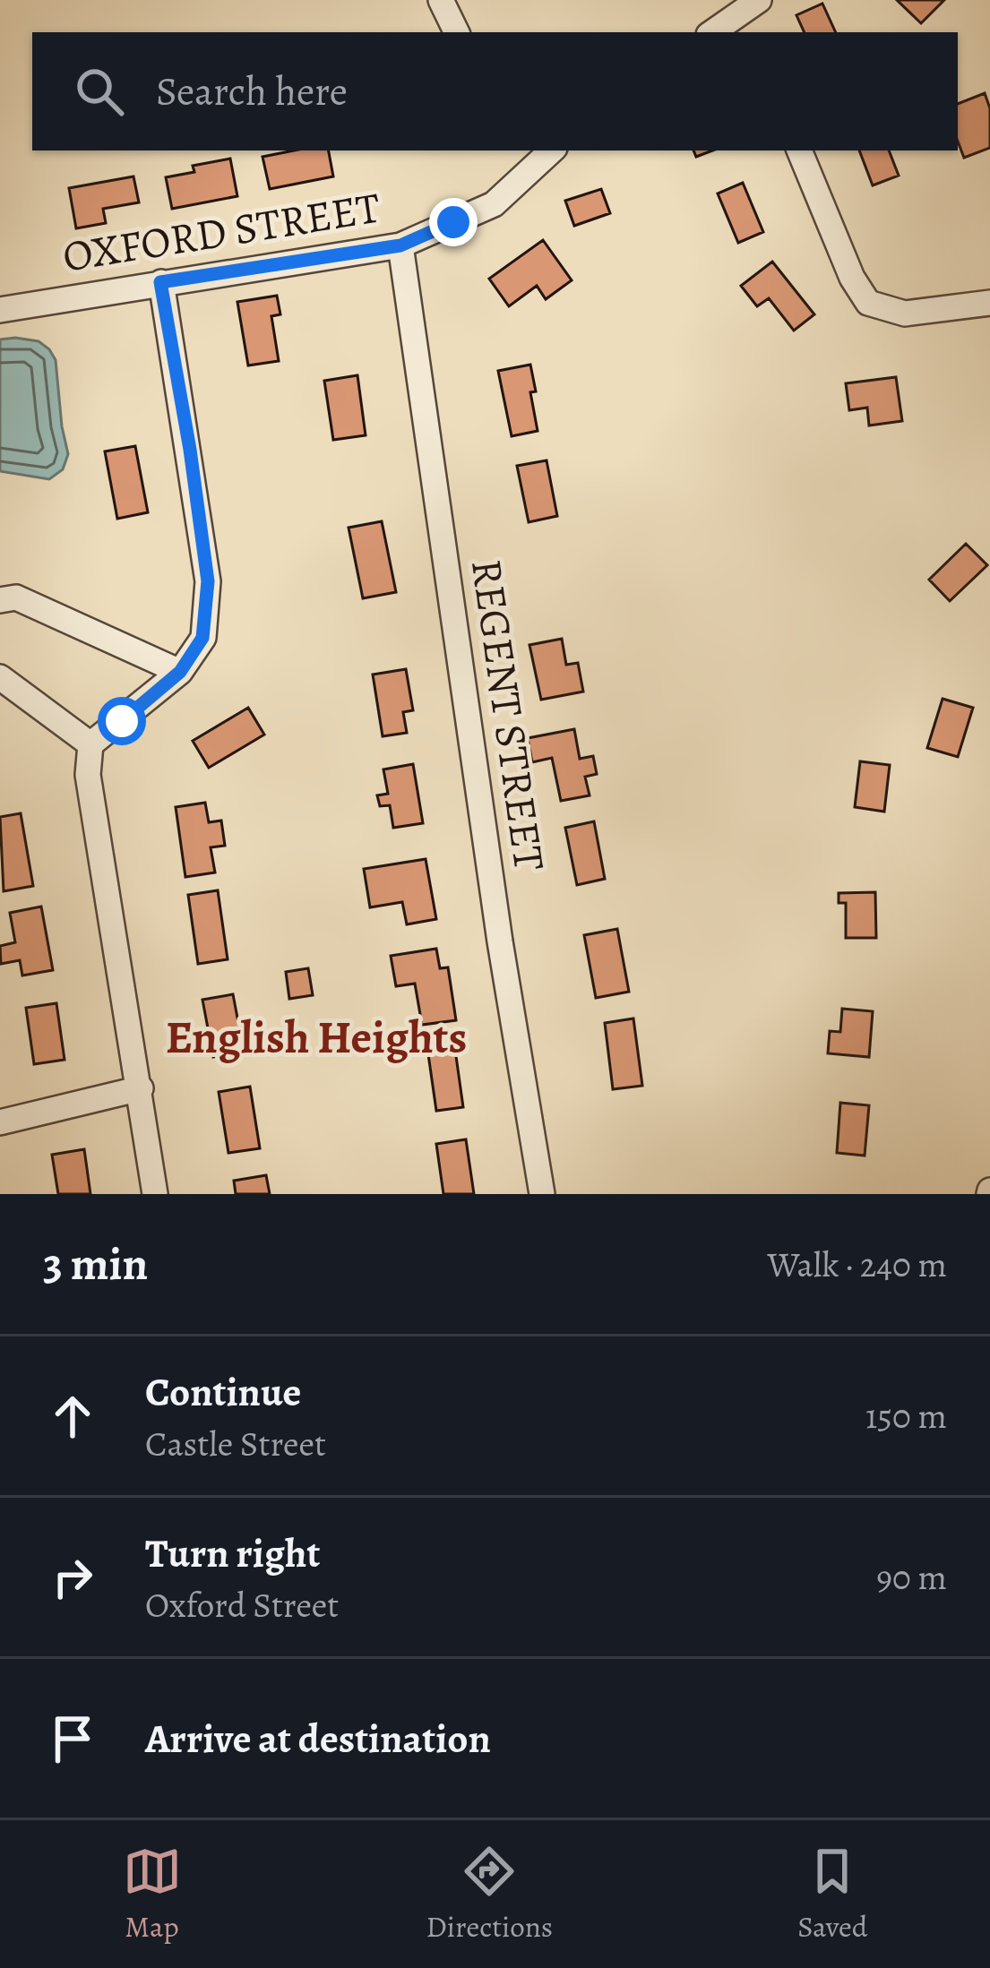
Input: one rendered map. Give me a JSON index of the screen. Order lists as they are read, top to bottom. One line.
{"streets":{"street":["OXFORD STREET","REGENT STREET"]},"crossings":[["OXFORD STREET","REGENT STREET"]],"districts":["English Heights"],"page":{"search":"Search here","heading":["3 min","Walk · 240 m"],"list":[["Continue","Castle Street","150 m"],["Turn right","Oxford Street","90 m"],"Arrive at destination"],"nav":["Map","Directions","Saved"]}}
